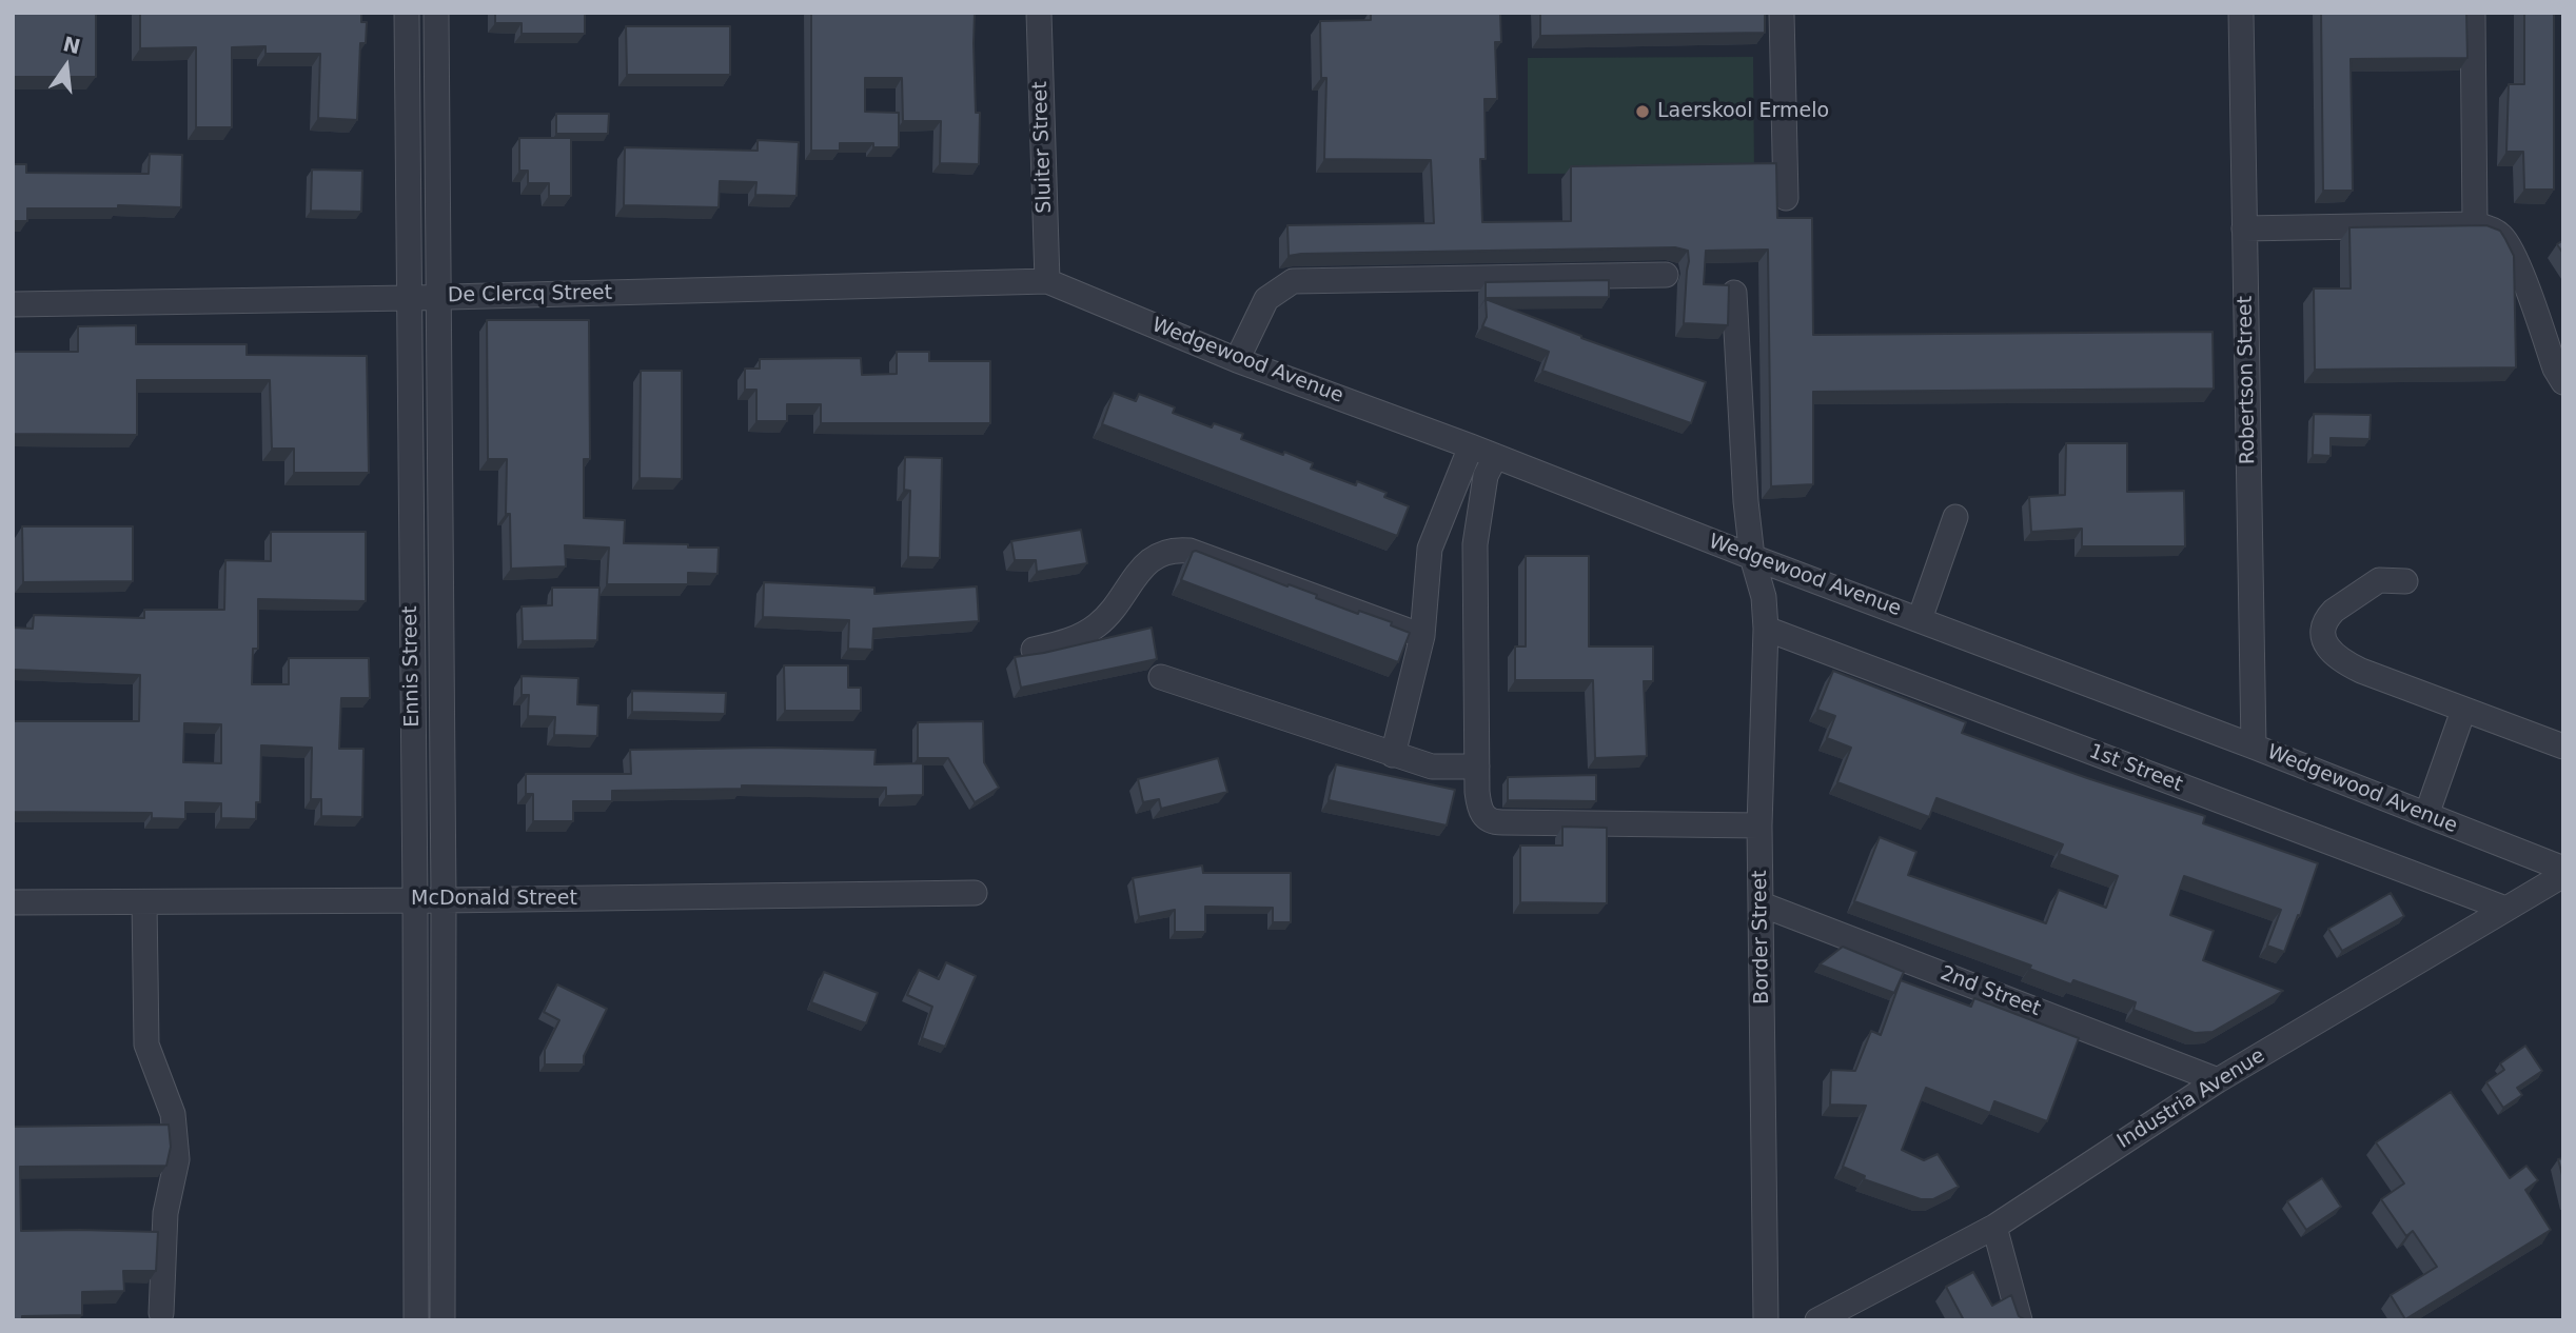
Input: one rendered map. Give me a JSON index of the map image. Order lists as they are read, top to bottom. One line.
{"streets":{"street":["Sluiter Street","De Clercq Street","Wedgewood Avenue","Robertson Street","Ennis Street","1st Street","McDonald Street","Border Street","2nd Street","Industria Avenue"]},"crossings":[["Sluiter Street","De Clercq Street"],["Sluiter Street","Wedgewood Avenue"],["De Clercq Street","Wedgewood Avenue"],["De Clercq Street","Ennis Street"],["Wedgewood Avenue","Robertson Street"],["Wedgewood Avenue","Border Street"],["Ennis Street","McDonald Street"],["1st Street","Border Street"],["1st Street","Industria Avenue"],["Border Street","2nd Street"],["2nd Street","Industria Avenue"]],"places":["Laerskool Ermelo"],"north":"top"}
